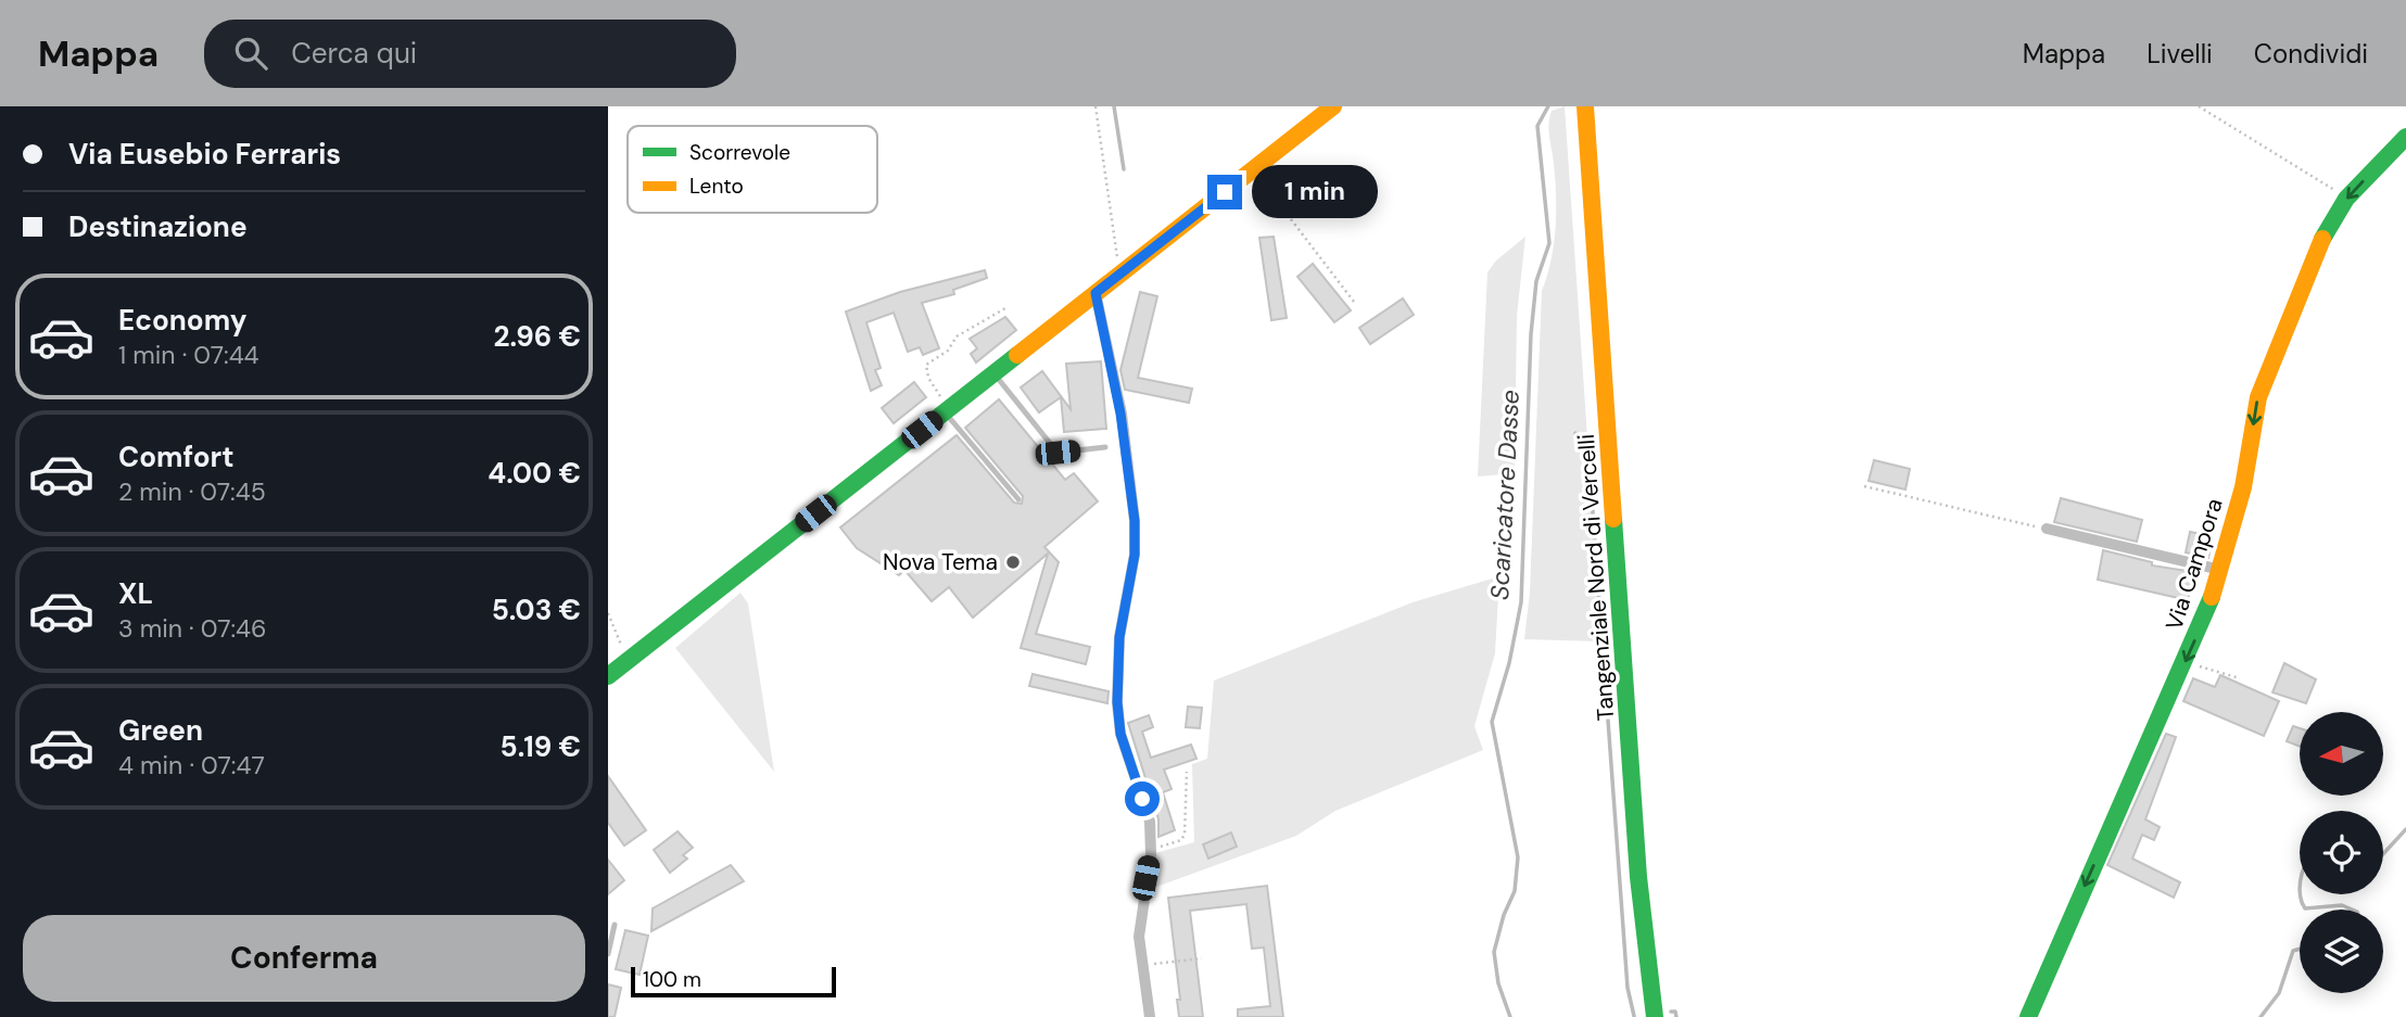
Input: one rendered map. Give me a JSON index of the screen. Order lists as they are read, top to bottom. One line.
{"streets":{"main road":["Via Campora","Tangenziale Nord di Vercelli"]},"one_way":["Via Campora"],"water":["Scaricatore Dasse"],"places":["Nova Tema"],"legend":["Scorrevole","Lento"],"scale_bar":"100 m","north":"left","page":{"header":"Mappa","search":"Cerca qui","nav":["Mappa","Livelli","Condividi"],"banner":["Via Eusebio Ferraris","Destinazione"],"bubble":"1 min","list":[{"name":"Economy","note":"1 min · 07:44","value":"2.96 €"},{"name":"Comfort","note":"2 min · 07:45","value":"4.00 €"},{"name":"XL","note":"3 min · 07:46","value":"5.03 €"},{"name":"Green","note":"4 min · 07:47","value":"5.19 €"}],"buttons":"Conferma","scale":"100 m"}}
